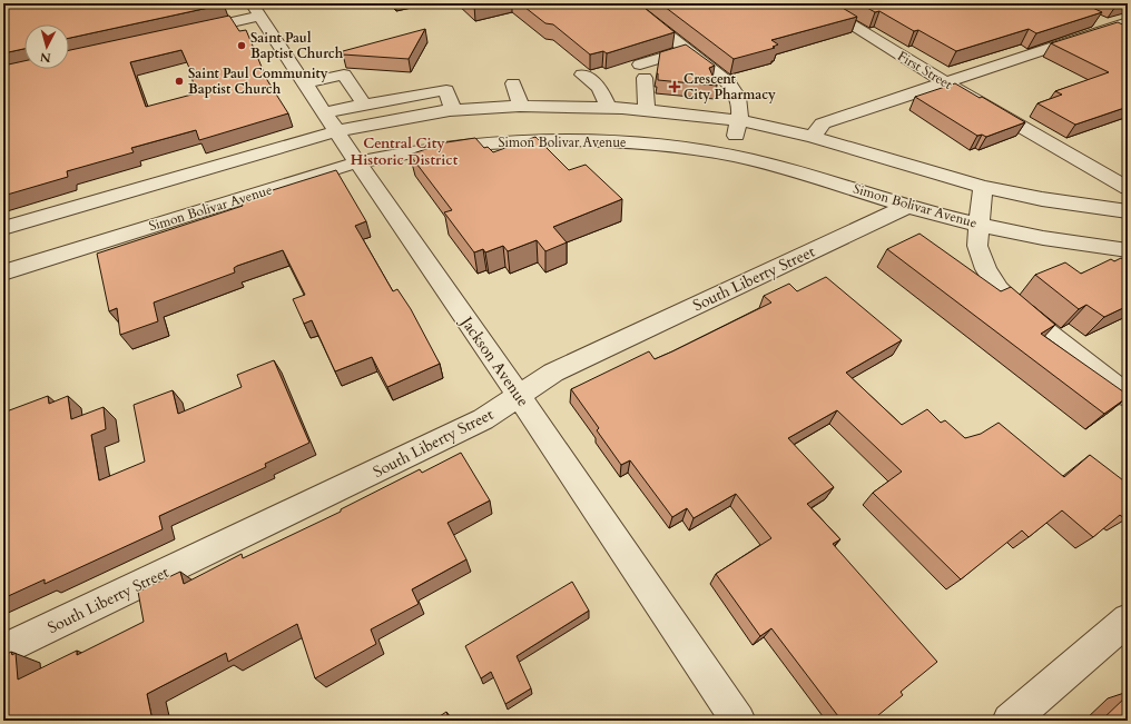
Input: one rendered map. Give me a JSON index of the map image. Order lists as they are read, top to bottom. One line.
{"streets":{"street":["First Street","Simon Bolivar Avenue","South Liberty Street","Jackson Avenue"]},"crossings":[["Simon Bolivar Avenue","South Liberty Street"],["Simon Bolivar Avenue","Jackson Avenue"],["South Liberty Street","Jackson Avenue"]],"districts":["Central City Historic District"],"places":{"other":["Saint Paul Baptist Church","Saint Paul Community Baptist Church"],"health":["Crescent City Pharmacy"]},"north":"bottom"}
